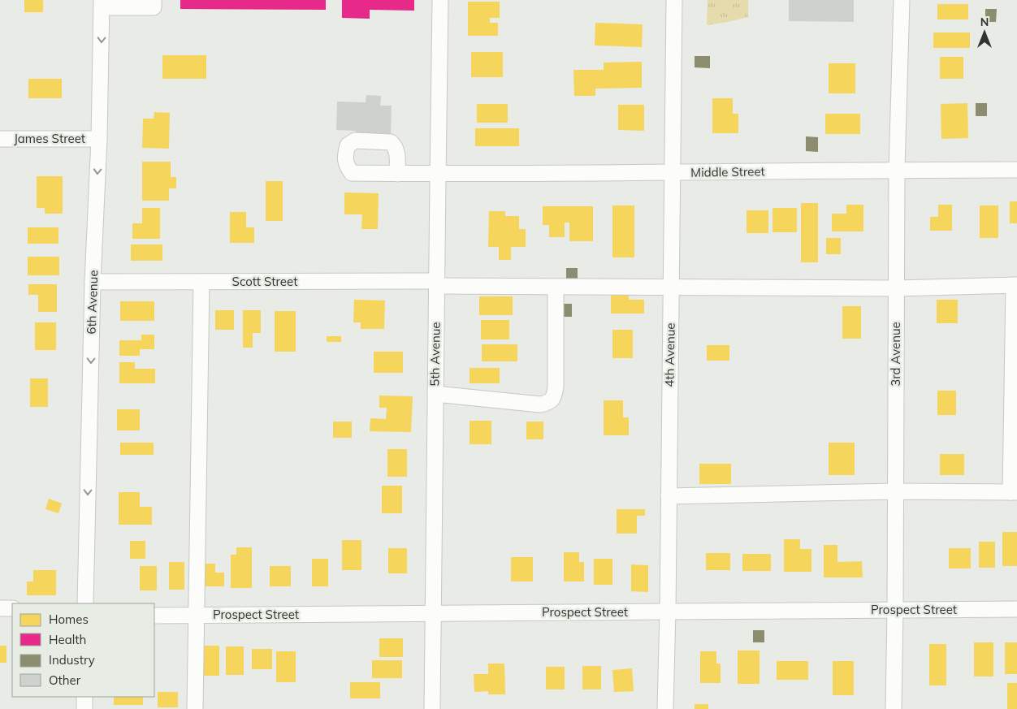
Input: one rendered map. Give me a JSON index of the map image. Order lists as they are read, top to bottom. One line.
{"streets":{"street":["James Street","Middle Street","Scott Street","6th Avenue","5th Avenue","3rd Avenue","4th Avenue","Prospect Street"]},"crossings":[["James Street","6th Avenue"],["Middle Street","5th Avenue"],["Middle Street","3rd Avenue"],["Middle Street","4th Avenue"],["Scott Street","6th Avenue"],["Scott Street","5th Avenue"],["Scott Street","3rd Avenue"],["Scott Street","4th Avenue"],["5th Avenue","Prospect Street"],["3rd Avenue","Prospect Street"],["4th Avenue","Prospect Street"]],"legend":["Homes","Health","Industry","Other"],"north":"top"}
